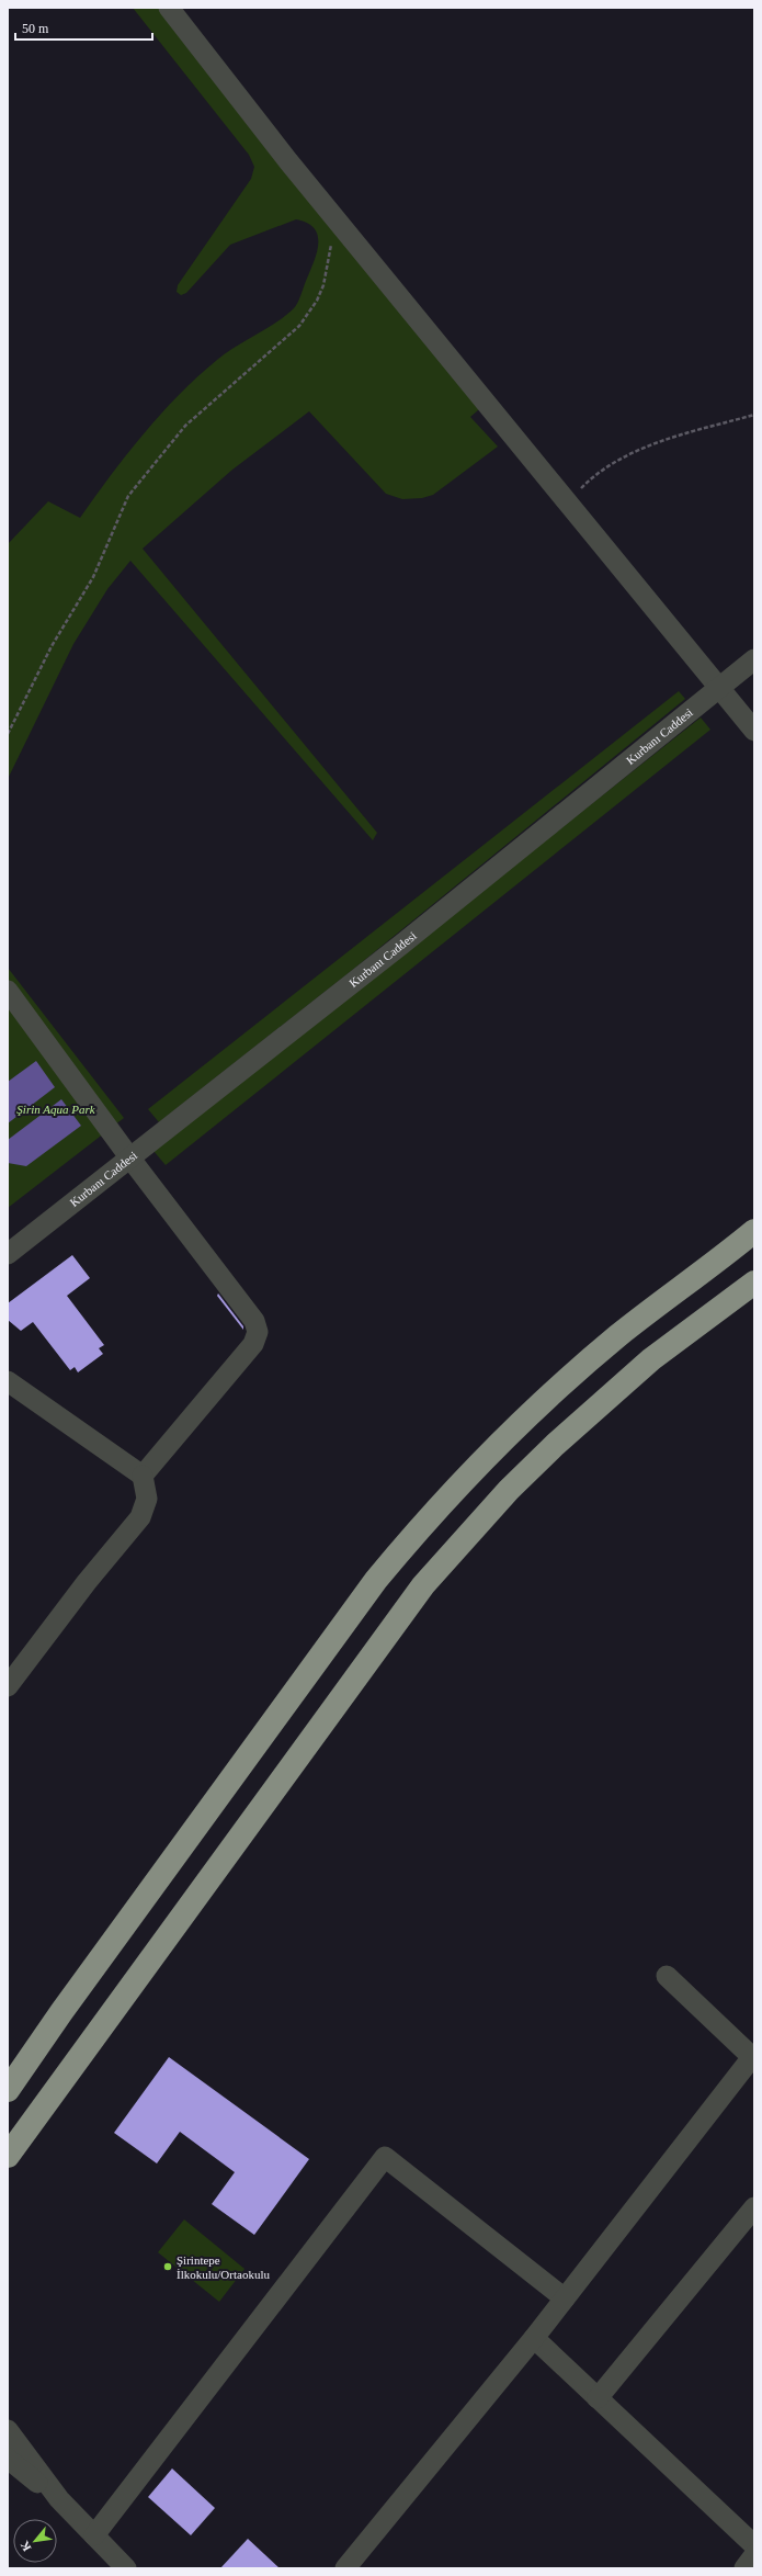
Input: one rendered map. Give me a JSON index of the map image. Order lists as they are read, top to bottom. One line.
{"streets":{"street":["Kurbanı Caddesi"]},"parks":["Şirin Aqua Park"],"places":["Şirintepe İlkokulu/Ortaokulu"],"scale_bar":"50 m","north":"bottom left"}
